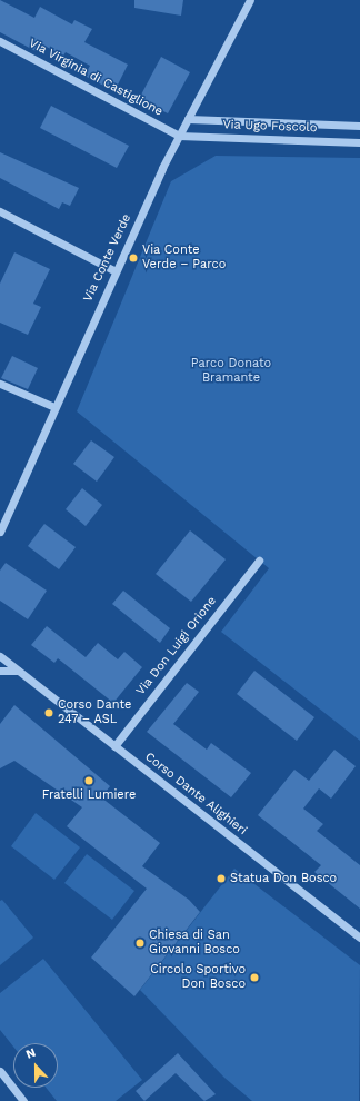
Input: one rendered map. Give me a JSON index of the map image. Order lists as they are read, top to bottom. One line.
{"streets":{"street":["Via Virginia di Castiglione","Via Ugo Foscolo","Via Conte Verde","Via Don Luigi Orione","Corso Dante Alighieri"]},"crossings":[["Via Virginia di Castiglione","Via Ugo Foscolo"],["Via Virginia di Castiglione","Via Conte Verde"],["Via Ugo Foscolo","Via Conte Verde"],["Via Don Luigi Orione","Corso Dante Alighieri"]],"parks":["Parco Donato Bramante"],"places":["Via Conte Verde – Parco","Corso Dante 247 – ASL","Fratelli Lumiere","Statua Don Bosco","Chiesa di San Giovanni Bosco","Circolo Sportivo Don Bosco"],"north":"top"}
